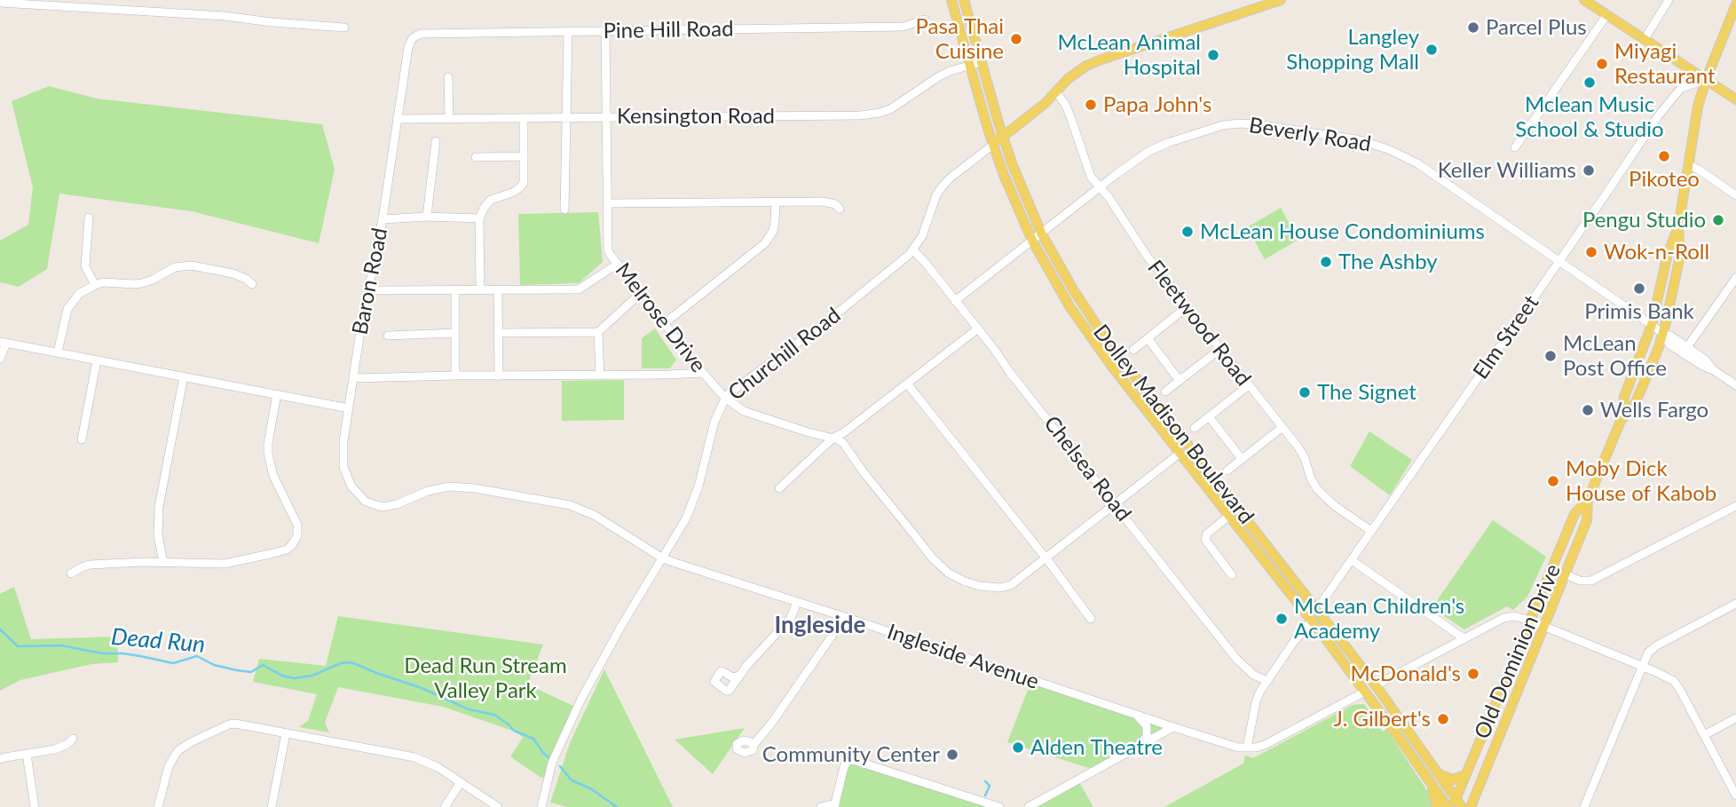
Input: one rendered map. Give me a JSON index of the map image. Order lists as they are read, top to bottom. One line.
{"streets":{"main road":["Dolley Madison Boulevard","Old Dominion Drive"],"street":["Pine Hill Road","Kensington Road","Beverly Road","Baron Road","Melrose Drive","Fleetwood Road","Elm Street","Churchill Road","Chelsea Road","Ingleside Avenue"]},"crossings":[["Pine Hill Road","Baron Road"],["Pine Hill Road","Melrose Drive"],["Kensington Road","Baron Road"],["Kensington Road","Melrose Drive"],["Kensington Road","Dolley Madison Boulevard"],["Beverly Road","Fleetwood Road"],["Beverly Road","Elm Street"],["Beverly Road","Dolley Madison Boulevard"],["Beverly Road","Chelsea Road"],["Beverly Road","Old Dominion Drive"],["Baron Road","Ingleside Avenue"],["Melrose Drive","Churchill Road"],["Fleetwood Road","Elm Street"],["Elm Street","Dolley Madison Boulevard"],["Elm Street","Old Dominion Drive"],["Churchill Road","Dolley Madison Boulevard"],["Churchill Road","Chelsea Road"],["Churchill Road","Ingleside Avenue"],["Dolley Madison Boulevard","Old Dominion Drive"],["Dolley Madison Boulevard","Ingleside Avenue"]],"districts":["Ingleside"],"water":["Dead Run"],"parks":["Dead Run Stream Valley Park"],"places":["Parcel Plus","Pasa Thai Cuisine","Langley Shopping Mall","McLean Animal Hospital","Miyagi Restaurant","Mclean Music School & Studio","Papa John's","Pikoteo","Keller Williams","Pengu Studio","McLean House Condominiums","Wok-n-Roll","The Ashby","Primis Bank","McLean Post Office","The Signet","Wells Fargo","Moby Dick House of Kabob","McLean Children's Academy","McDonald's","J. Gilbert's","Alden Theatre","Community Center"]}
